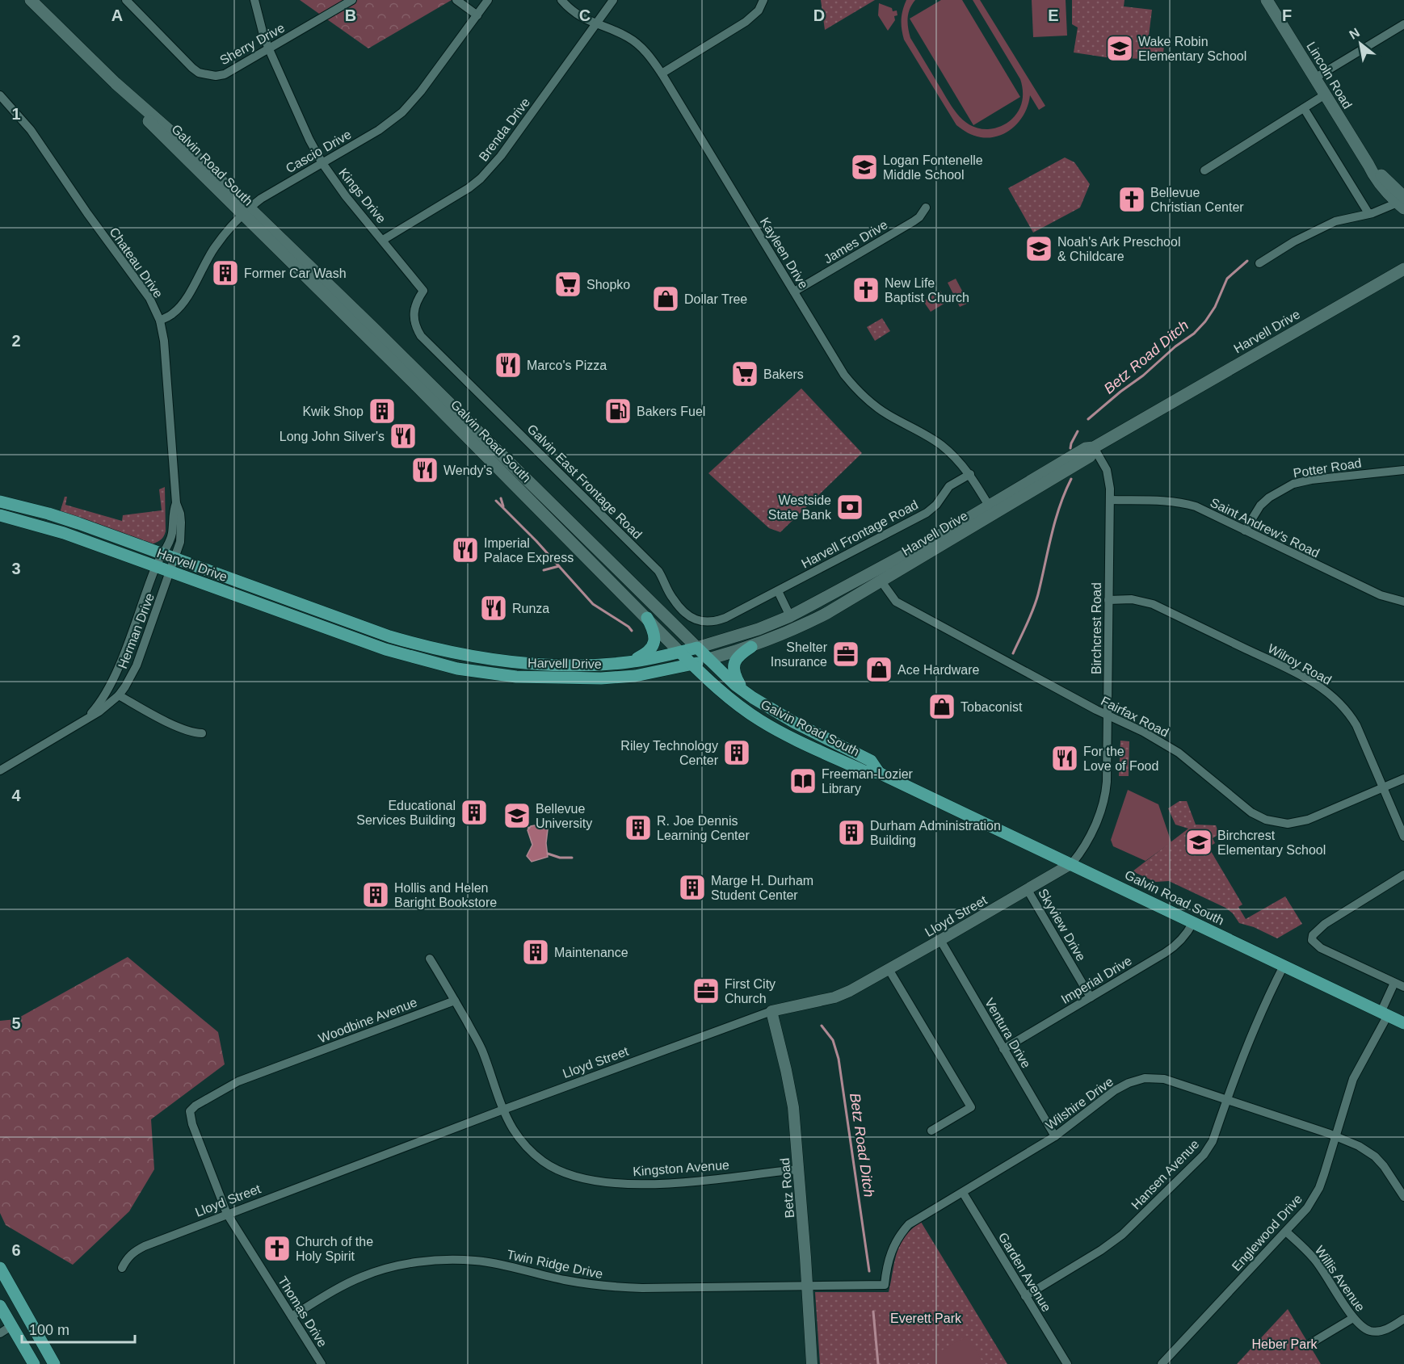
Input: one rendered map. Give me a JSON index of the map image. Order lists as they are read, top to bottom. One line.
{"streets":{"main road":["Lincoln Road","Galvin Road South","Harvell Drive"],"street":["Sherry Drive","Brenda Drive","Cascio Drive","Kings Drive","James Drive","Kayleen Drive","Chateau Drive","Potter Road","Galvin East Frontage Road","Saint Andrew's Road","Harvell Frontage Road","Birchcrest Road","Herman Drive","Wilroy Road","Fairfax Road","Lloyd Street","Skyview Drive","Imperial Drive","Woodbine Avenue","Ventura Drive","Wilshire Drive","Kingston Avenue","Hansen Avenue","Betz Road","Englewood Drive","Twin Ridge Drive","Garden Avenue","Willis Avenue","Thomas Drive"]},"crossings":[["Sherry Drive","Kings Drive"],["Brenda Drive","Kings Drive"],["Brenda Drive","Kayleen Drive"],["Cascio Drive","Galvin Road South"],["Cascio Drive","Kings Drive"],["Cascio Drive","Chateau Drive"],["Galvin Road South","Harvell Drive"],["Galvin Road South","Birchcrest Road"],["Galvin Road South","Lloyd Street"],["Galvin Road South","Imperial Drive"],["Galvin Road South","Hansen Avenue"],["Galvin Road South","Englewood Drive"],["Kings Drive","Galvin East Frontage Road"],["James Drive","Kayleen Drive"],["Kayleen Drive","Harvell Drive"],["Kayleen Drive","Harvell Frontage Road"],["Chateau Drive","Harvell Drive"],["Chateau Drive","Herman Drive"],["Harvell Drive","Birchcrest Road"],["Harvell Drive","Herman Drive"],["Harvell Drive","Fairfax Road"],["Potter Road","Saint Andrew's Road"],["Galvin East Frontage Road","Harvell Frontage Road"],["Saint Andrew's Road","Birchcrest Road"],["Birchcrest Road","Wilroy Road"],["Birchcrest Road","Fairfax Road"],["Birchcrest Road","Lloyd Street"],["Wilroy Road","Fairfax Road"],["Lloyd Street","Skyview Drive"],["Lloyd Street","Ventura Drive"],["Lloyd Street","Kingston Avenue"],["Lloyd Street","Betz Road"],["Lloyd Street","Thomas Drive"],["Skyview Drive","Imperial Drive"],["Imperial Drive","Ventura Drive"],["Woodbine Avenue","Kingston Avenue"],["Woodbine Avenue","Thomas Drive"],["Ventura Drive","Wilshire Drive"],["Wilshire Drive","Hansen Avenue"],["Wilshire Drive","Englewood Drive"],["Wilshire Drive","Twin Ridge Drive"],["Wilshire Drive","Garden Avenue"],["Kingston Avenue","Betz Road"],["Hansen Avenue","Garden Avenue"],["Betz Road","Twin Ridge Drive"],["Englewood Drive","Willis Avenue"],["Twin Ridge Drive","Thomas Drive"]],"water":["Betz Road Ditch"],"parks":["Everett Park","Heber Park"],"places":{"school or university":["Wake Robin Elementary School","Logan Fontenelle Middle School","Noah's Ark Preschool & Childcare","Bellevue University","Birchcrest Elementary School"],"church":["Bellevue Christian Center","New Life Baptist Church","Church of the Holy Spirit"],"building":["Former Car Wash","Kwik Shop","Riley Technology Center","Educational Services Building","R. Joe Dennis Learning Center","Durham Administration Building","Marge H. Durham Student Center","Hollis and Helen Baright Bookstore","Maintenance"],"supermarket":["Shopko","Bakers"],"shop":["Dollar Tree","Ace Hardware","Tobaconist"],"restaurant":["Marco's Pizza","Long John Silver's","Wendy's","Imperial Palace Express","Runza","For the Love of Food"],"fuel station":["Bakers Fuel"],"bank":["Westside State Bank"],"office":["Shelter Insurance","First City Church"],"library":["Freeman-Lozier Library"]},"scale_bar":"100 m","north":"top left","grid":{"columns":["A","B","C","D","E","F"],"rows":["1","2","3","4","5","6"]}}
